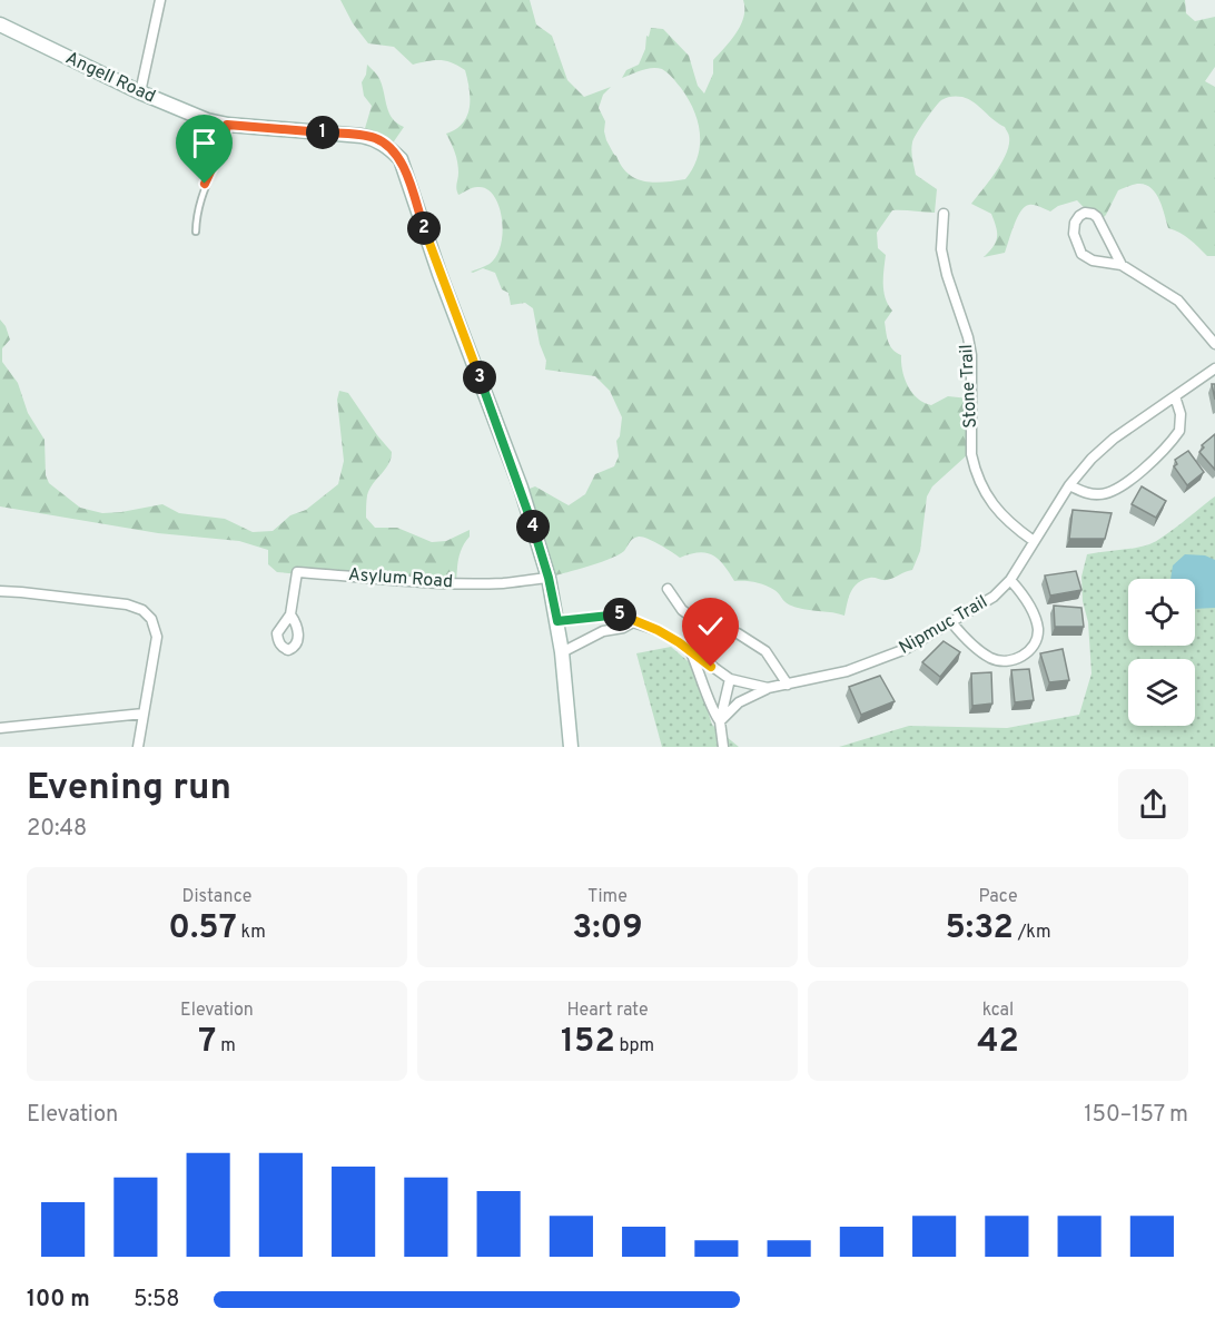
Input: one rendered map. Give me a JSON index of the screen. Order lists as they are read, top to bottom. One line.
{"streets":{"street":["Angell Road","Stone Trail","Asylum Road","Nipmuc Trail"]},"crossings":[["Angell Road","Asylum Road"],["Angell Road","Nipmuc Trail"],["Stone Trail","Nipmuc Trail"]],"page":{"pins":["1","2","3","4","5"],"heading":["Evening run","20:48"],"stats":[["Distance","0.57 km"],["Time","3:09"],["Pace","5:32 /km"],["Elevation","7 m"],["Heart rate","152 bpm"],["kcal","42"]],"chart":["Elevation","150–157 m"],"list":[{"name":"100 m","note":"5:58"}]}}
